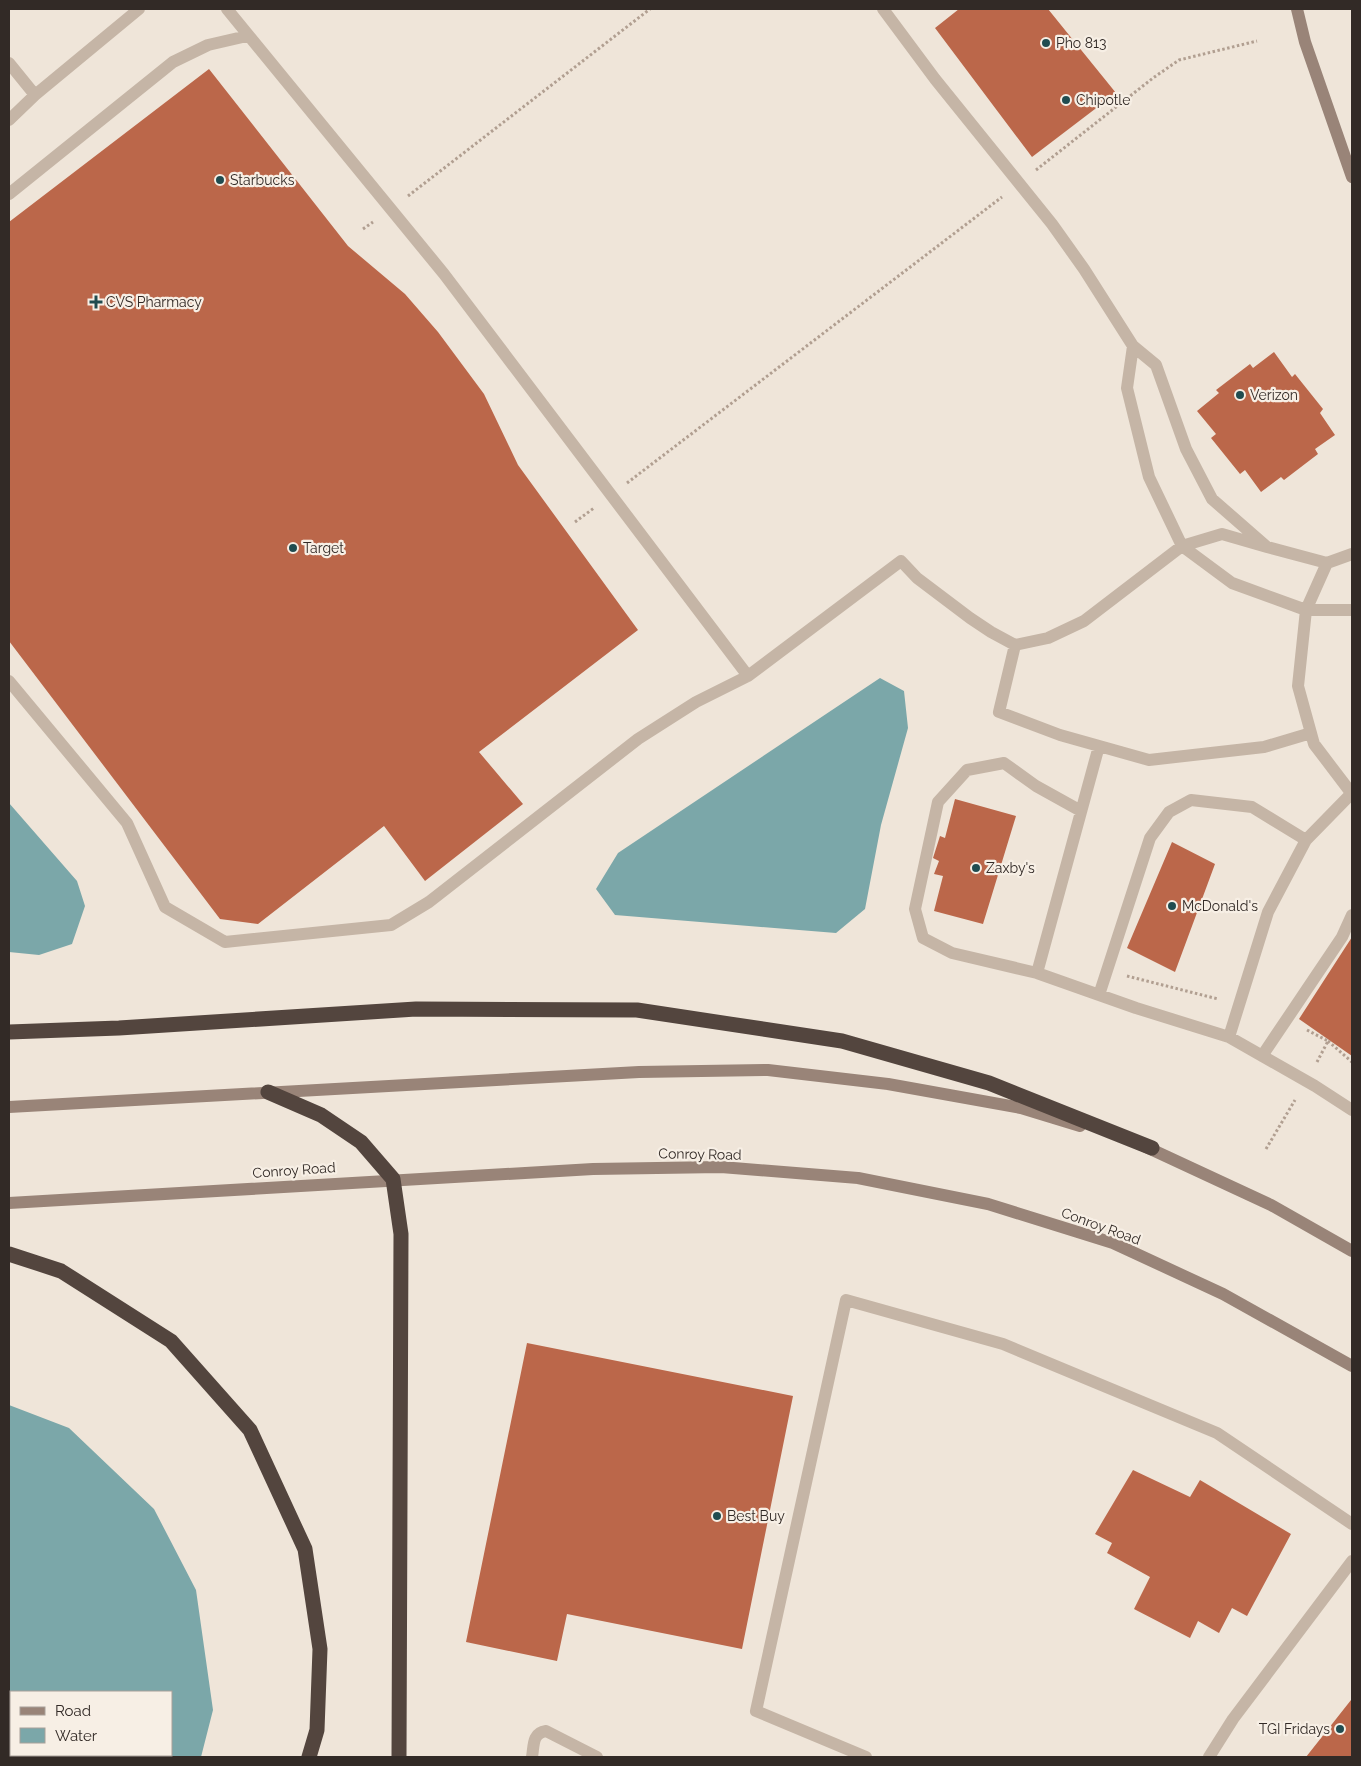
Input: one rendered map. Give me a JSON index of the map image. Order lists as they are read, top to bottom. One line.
{"streets":{"main road":["Conroy Road"]},"places":{"other":["Pho 813","Chipotle","Starbucks","Verizon","Target","Zaxby's","McDonald's","Best Buy","TGI Fridays"],"health":["CVS Pharmacy"]},"legend":["Road","Water"]}
